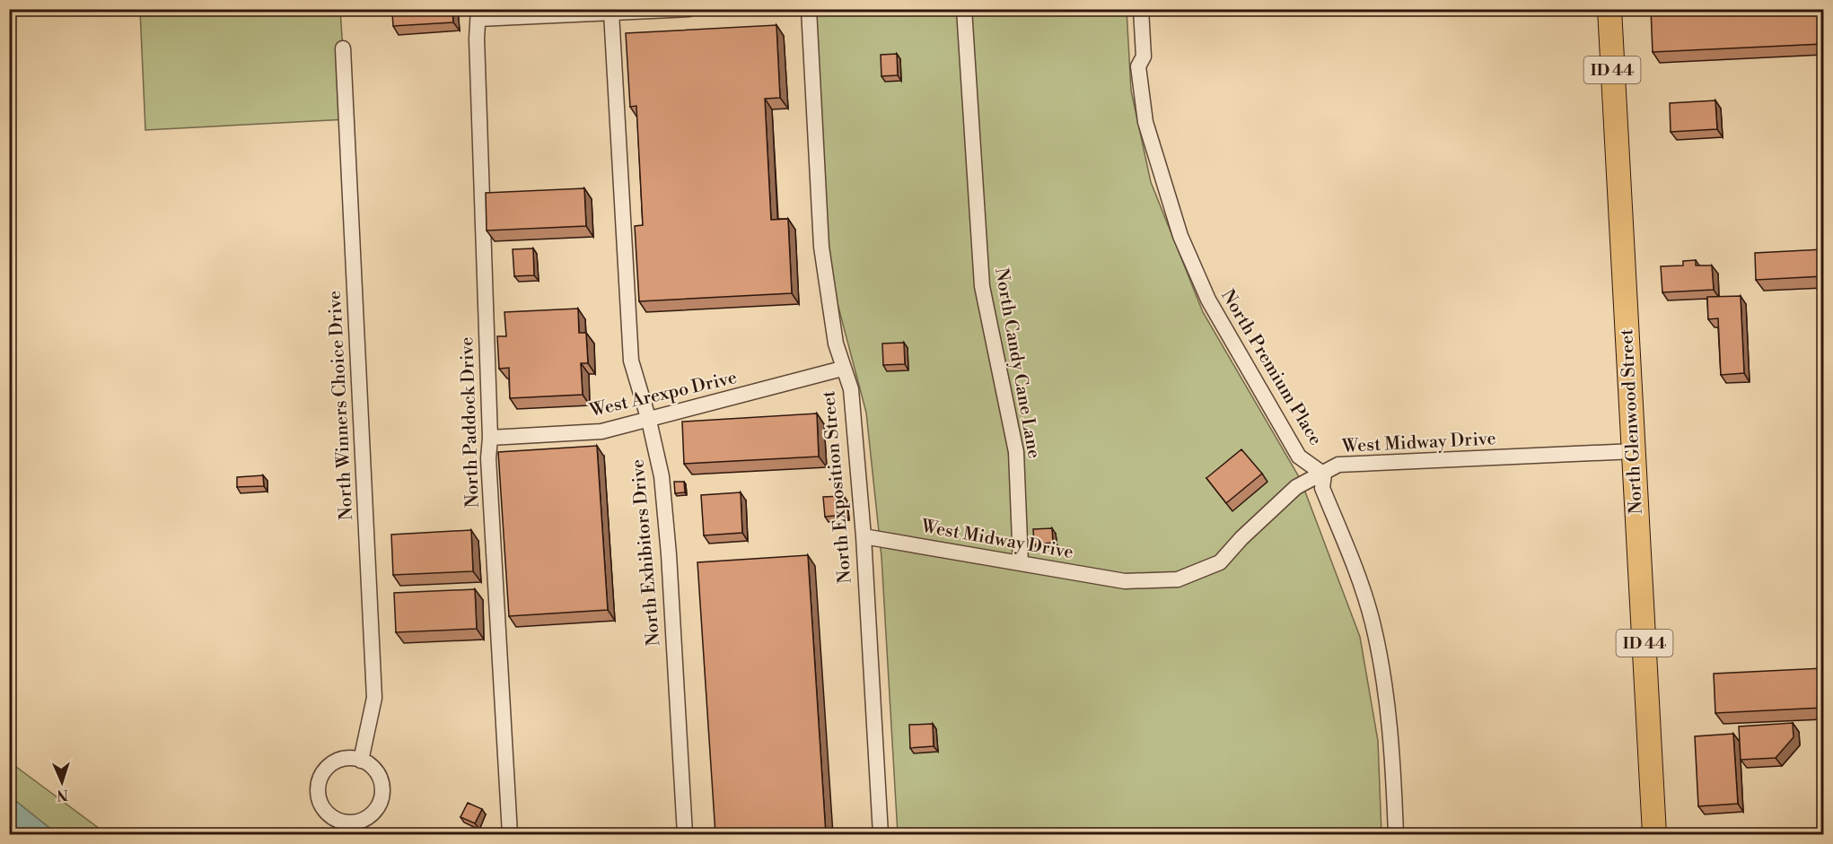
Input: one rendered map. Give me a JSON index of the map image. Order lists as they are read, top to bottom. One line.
{"streets":{"main road":["ID 44","North Glenwood Street"],"street":["North Candy Cane Lane","North Premium Place","West Arexpo Drive","North Winners Choice Drive","North Paddock Drive","West Midway Drive","North Exposition Street","North Exhibitors Drive"]},"crossings":[["North Candy Cane Lane","West Midway Drive"],["North Premium Place","West Midway Drive"],["West Arexpo Drive","North Paddock Drive"],["West Arexpo Drive","North Exposition Street"],["West Arexpo Drive","North Exhibitors Drive"],["North Glenwood Street","West Midway Drive"],["West Midway Drive","North Exposition Street"]],"north":"bottom"}
